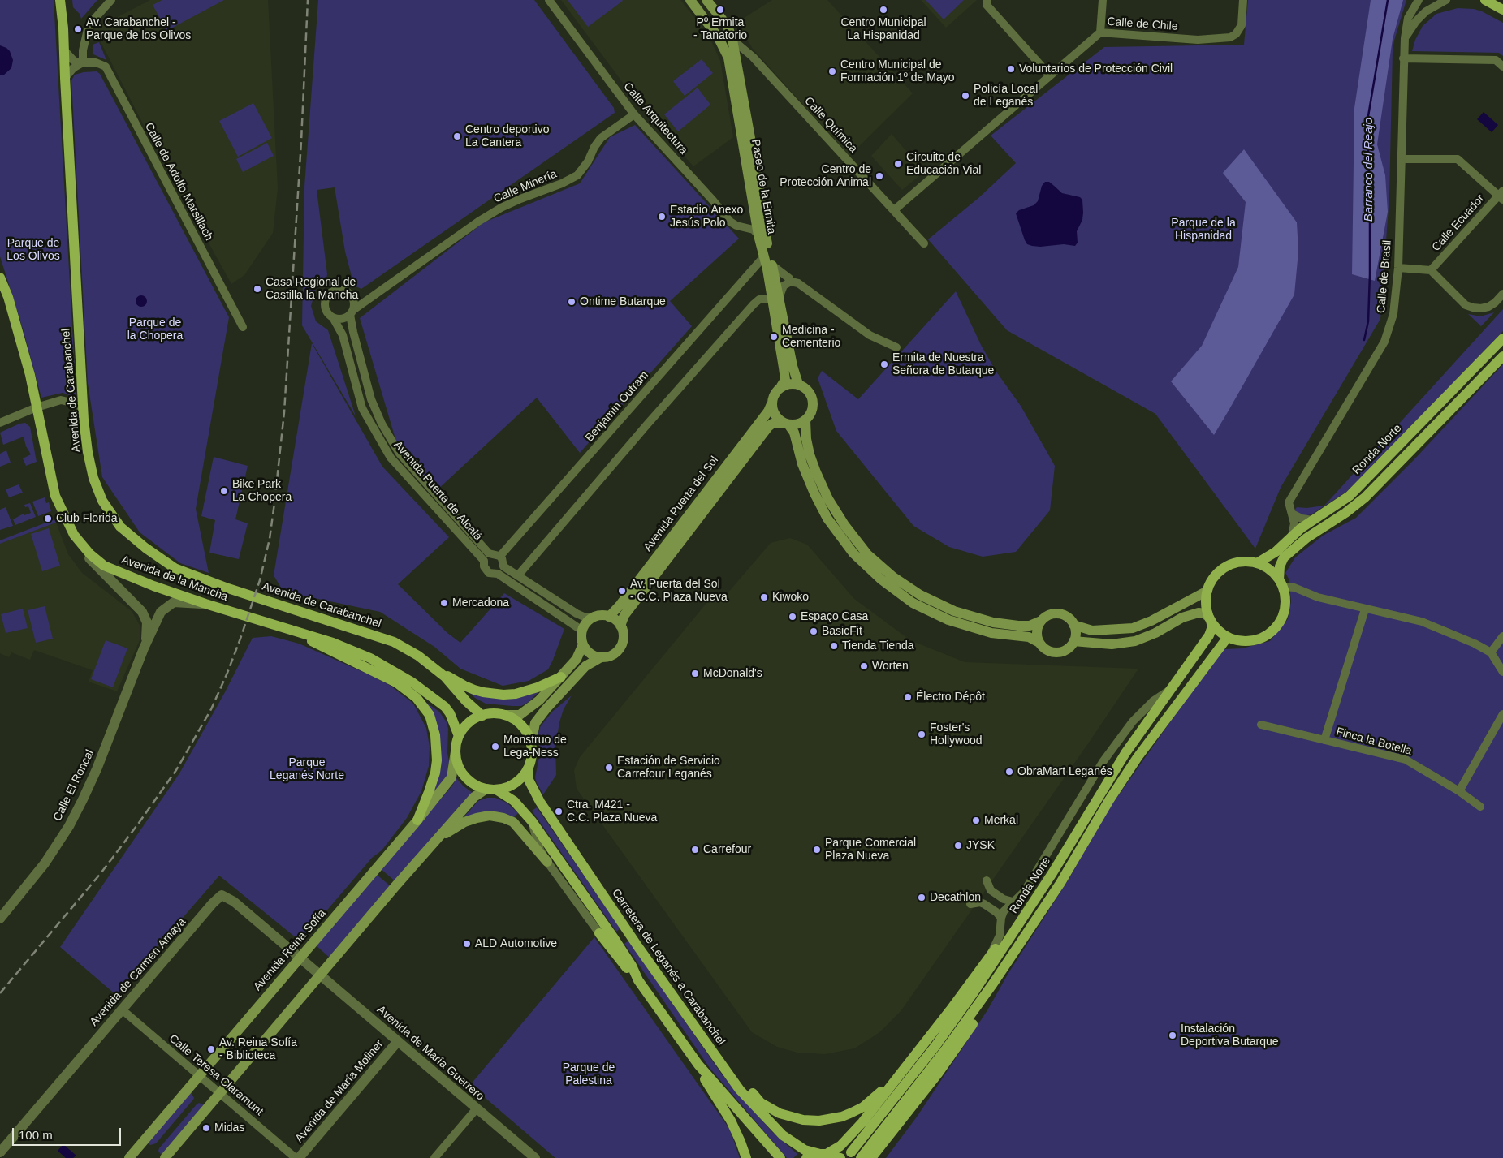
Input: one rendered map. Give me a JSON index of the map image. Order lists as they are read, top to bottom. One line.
{"streets":{"main road":["Paseo de la Ermita","Avenida de Carabanchel","Ronda Norte","Avenida Puerta del Sol","Avenida de la Mancha","Avenida Reina Sofía","Carretera de Leganés a Carabanchel"],"street":["Calle de Chile","Calle Arquitectura","Calle Química","Calle de Adolfo Marsillach","Calle Minería","Calle Ecuador","Calle de Brasil","Benjamín Outram","Avenida Puerta de Alcalá","Finca la Botella","Calle El Roncal","Avenida de Carmen Amaya","Avenida de María Guerrero","Calle Teresa Claramunt","Avenida de María Moliner"]},"crossings":[["Calle de Chile","Calle Química"],["Calle Arquitectura","Calle Minería"],["Calle Arquitectura","Paseo de la Ermita"],["Calle Química","Paseo de la Ermita"],["Calle Minería","Avenida Puerta de Alcalá"],["Paseo de la Ermita","Benjamín Outram"],["Paseo de la Ermita","Avenida Puerta del Sol"],["Calle de Brasil","Ronda Norte"],["Avenida de Carabanchel","Avenida de la Mancha"],["Avenida de Carabanchel","Avenida Reina Sofía"],["Avenida de Carabanchel","Carretera de Leganés a Carabanchel"],["Benjamín Outram","Avenida Puerta de Alcalá"],["Avenida Puerta de Alcalá","Avenida Puerta del Sol"],["Avenida de la Mancha","Calle El Roncal"],["Avenida de la Mancha","Avenida Reina Sofía"],["Avenida de la Mancha","Carretera de Leganés a Carabanchel"],["Avenida Reina Sofía","Carretera de Leganés a Carabanchel"],["Avenida Reina Sofía","Avenida de Carmen Amaya"],["Avenida Reina Sofía","Calle Teresa Claramunt"],["Avenida de Carmen Amaya","Avenida de María Guerrero"],["Avenida de Carmen Amaya","Calle Teresa Claramunt"],["Avenida de María Guerrero","Avenida de María Moliner"],["Calle Teresa Claramunt","Avenida de María Moliner"]],"water":["Barranco del Reajo"],"parks":["Parque de la Hispanidad","Parque de Los Olivos","Parque de la Chopera","Parque Leganés Norte","Parque de Palestina"],"places":["Pº Ermita - Tanatorio","Centro Municipal La Hispanidad","Av. Carabanchel - Parque de los Olivos","Voluntarios de Protección Civil","Centro Municipal de Formación 1º de Mayo","Policía Local de Leganés","Centro deportivo La Cantera","Circuito de Educación Vial","Centro de Protección Animal","Estadio Anexo Jesús Polo","Casa Regional de Castilla la Mancha","Ontime Butarque","Medicina - Cementerio","Ermita de Nuestra Señora de Butarque","Bike Park La Chopera","Club Florida","Av. Puerta del Sol - C.C. Plaza Nueva","Kiwoko","Mercadona","Espaço Casa","BasicFit","Tienda Tienda","Worten","McDonald's","Électro Dépôt","Foster's Hollywood","Monstruo de Lega-Ness","Estación de Servicio Carrefour Leganés","ObraMart Leganés","Ctra. M421 - C.C. Plaza Nueva","Merkal","JYSK","Carrefour","Parque Comercial Plaza Nueva","Decathlon","ALD Automotive","Instalación Deportiva Butarque","Av. Reina Sofía - Biblioteca","Midas"],"scale_bar":"100 m"}
